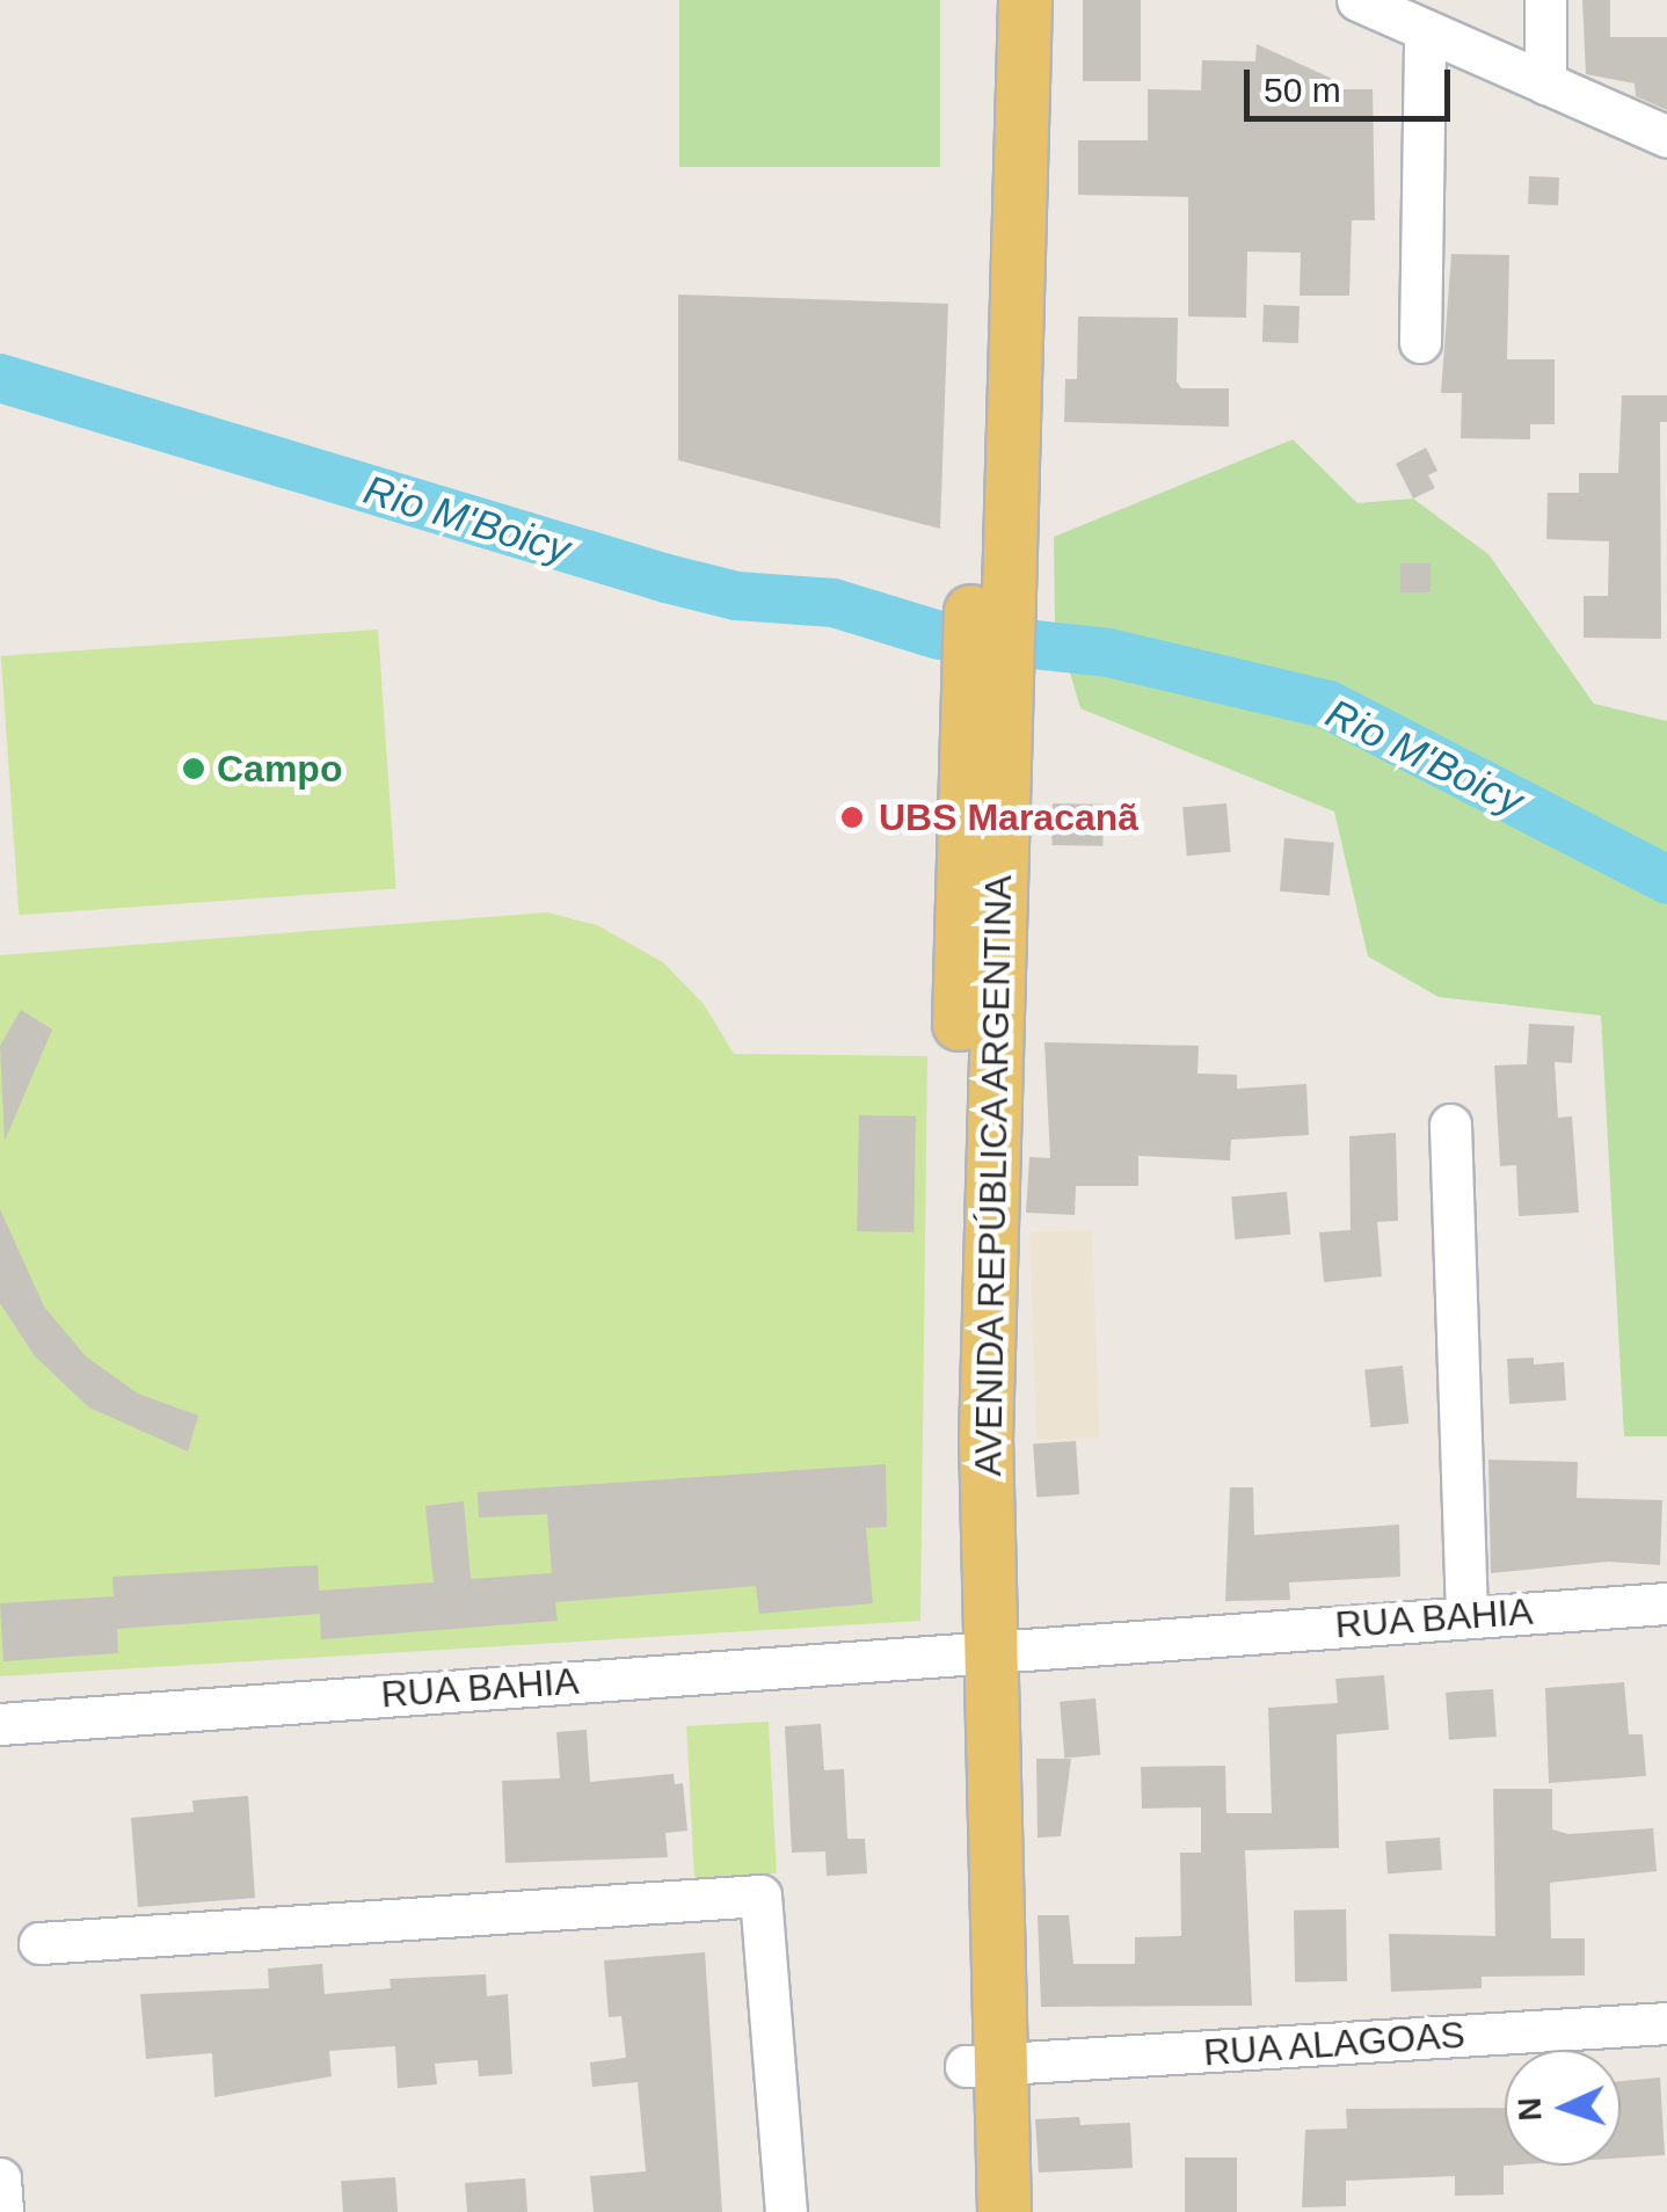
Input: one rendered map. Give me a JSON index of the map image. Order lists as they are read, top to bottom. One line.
{"streets":{"main road":["AVENIDA REPÚBLICA ARGENTINA"],"street":["RUA BAHIA","RUA ALAGOAS"]},"crossings":[["AVENIDA REPÚBLICA ARGENTINA","RUA BAHIA"],["AVENIDA REPÚBLICA ARGENTINA","RUA ALAGOAS"]],"water":["Rio M'Boicy"],"places":["Campo","UBS Maracanã"],"scale_bar":"50 m","north":"left"}
